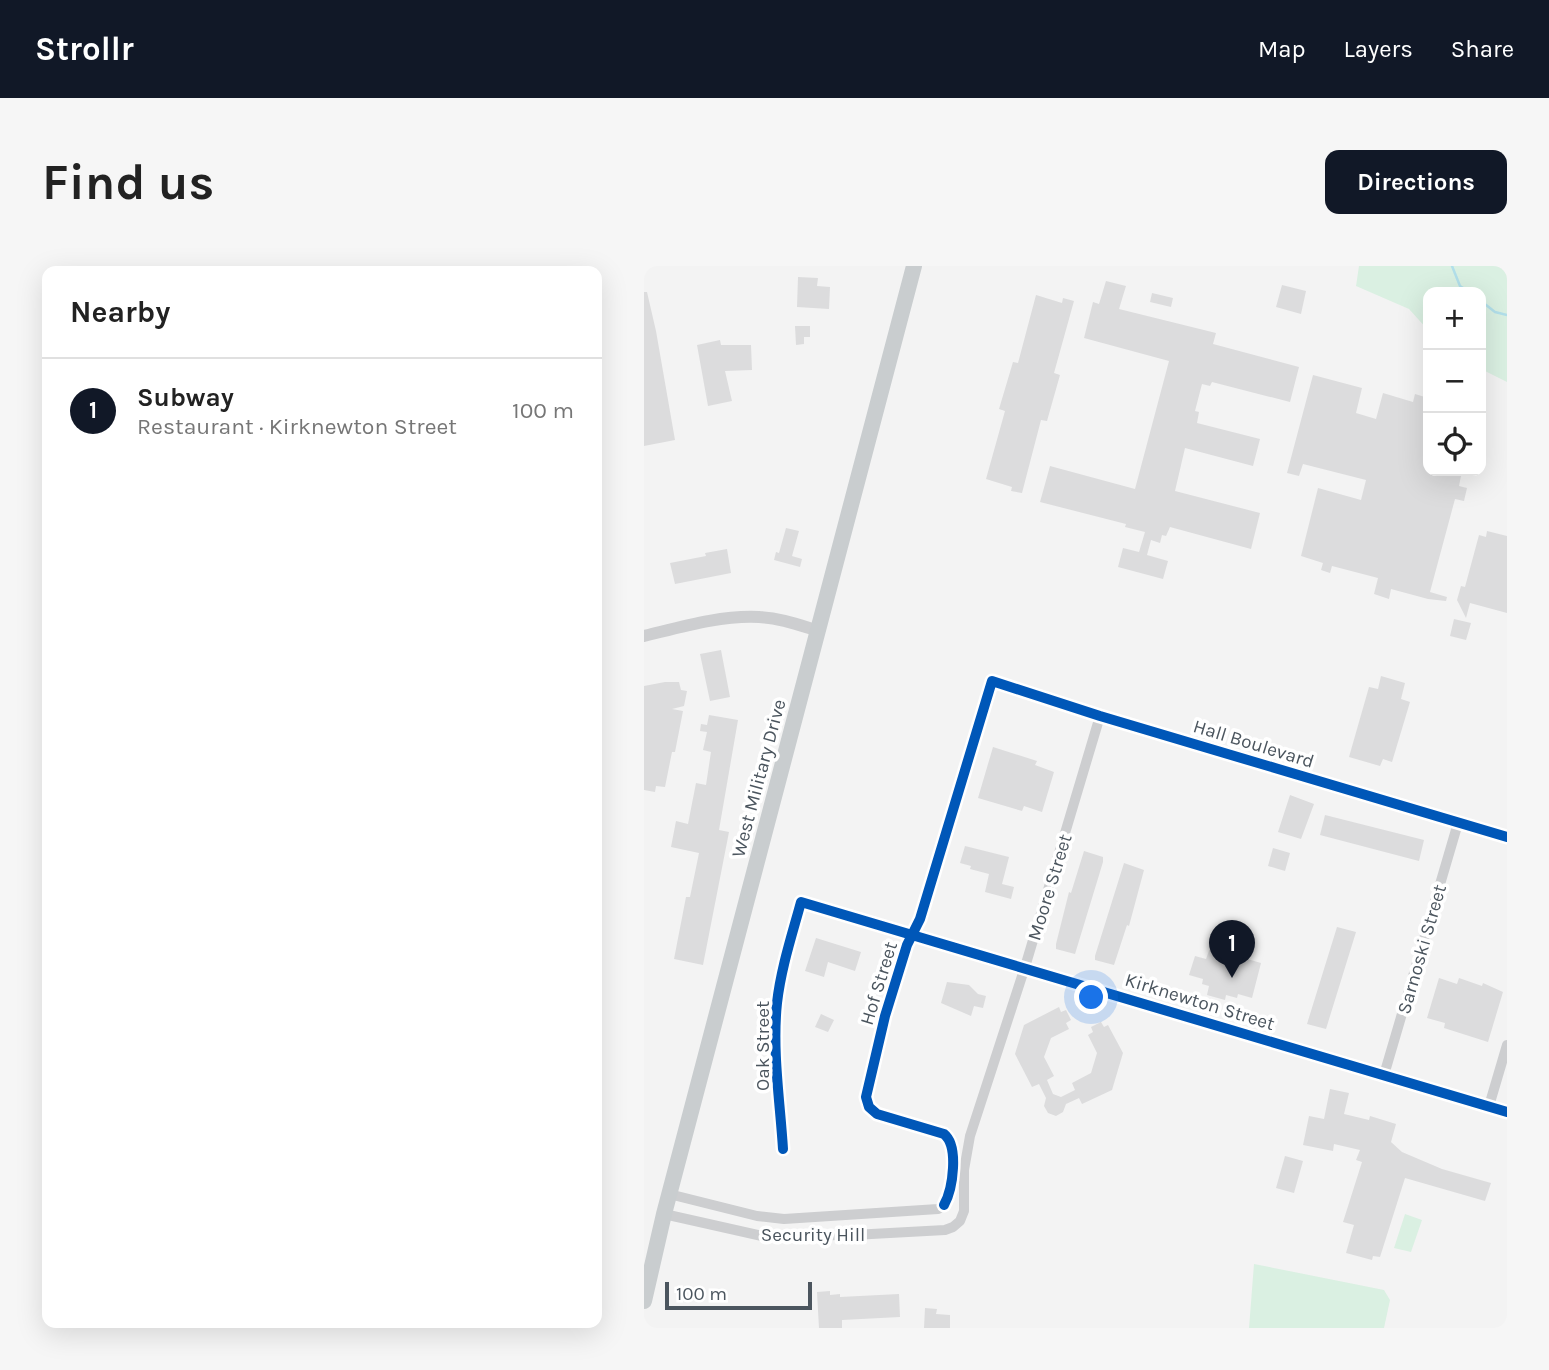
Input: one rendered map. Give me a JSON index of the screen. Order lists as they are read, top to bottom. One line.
{"streets":{"main road":["West Military Drive"],"street":["Hall Boulevard","Moore Street","Sarnoski Street","Hof Street","Kirknewton Street","Oak Street","Security Hill"]},"crossings":[["Hall Boulevard","Moore Street"],["Hall Boulevard","Sarnoski Street"],["Hall Boulevard","Hof Street"],["West Military Drive","Security Hill"],["Moore Street","Kirknewton Street"],["Moore Street","Security Hill"],["Sarnoski Street","Kirknewton Street"],["Hof Street","Kirknewton Street"],["Kirknewton Street","Oak Street"]],"scale_bar":"100 m","page":{"header":"Strollr","nav":["Map","Layers","Share"],"buttons":"Directions","title":"Find us","heading":"Nearby","map_buttons":["+","−"],"list":[{"mark":"1","name":"Subway","note":"Restaurant · Kirknewton Street","value":"100 m"}],"pins":"1","scale":"100 m"}}
